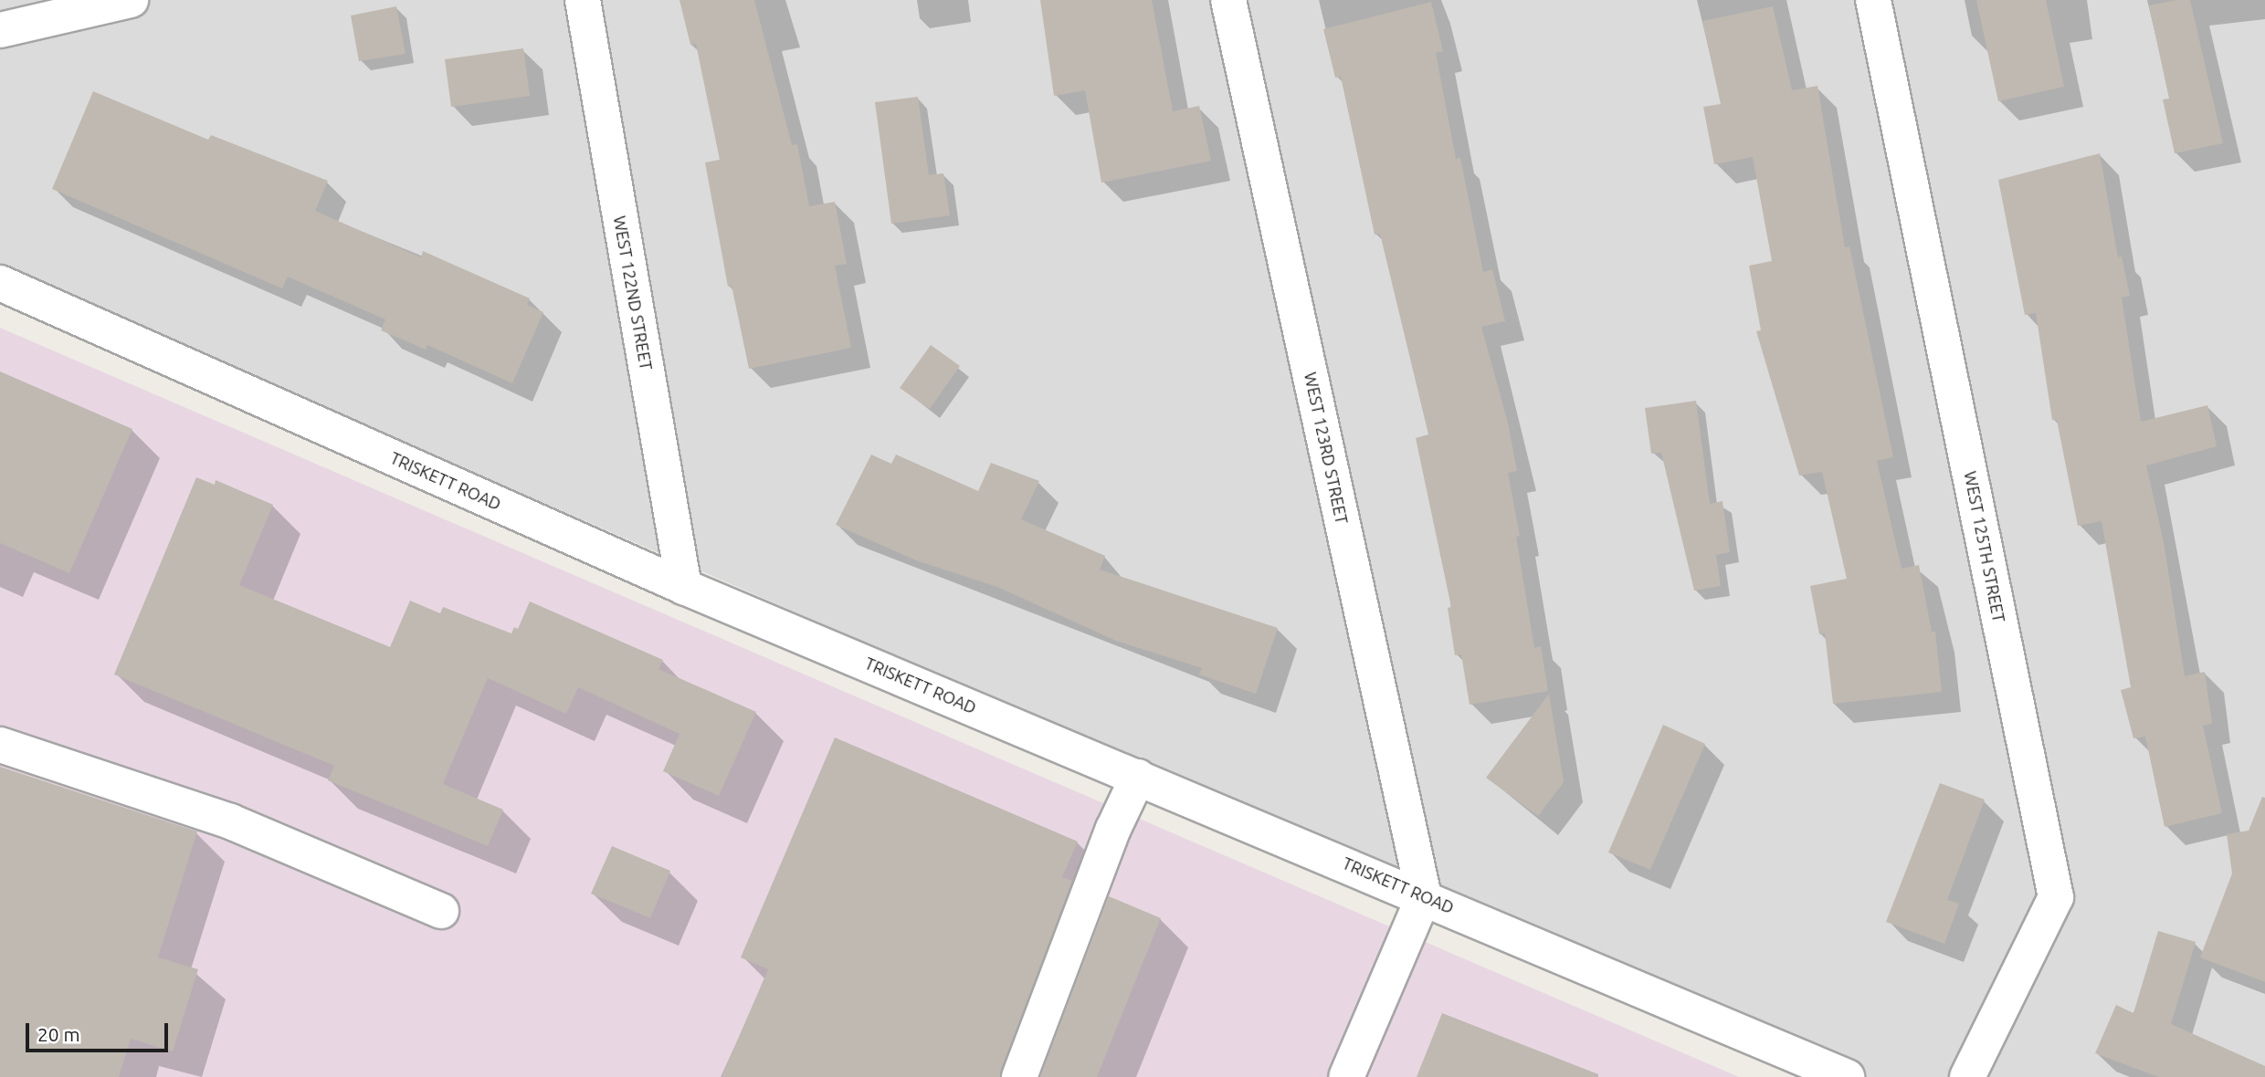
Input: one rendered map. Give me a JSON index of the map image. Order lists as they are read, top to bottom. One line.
{"streets":{"street":["WEST 122ND STREET","WEST 123RD STREET","TRISKETT ROAD","WEST 125TH STREET"]},"crossings":[["WEST 122ND STREET","TRISKETT ROAD"],["WEST 123RD STREET","TRISKETT ROAD"]],"scale_bar":"20 m"}
